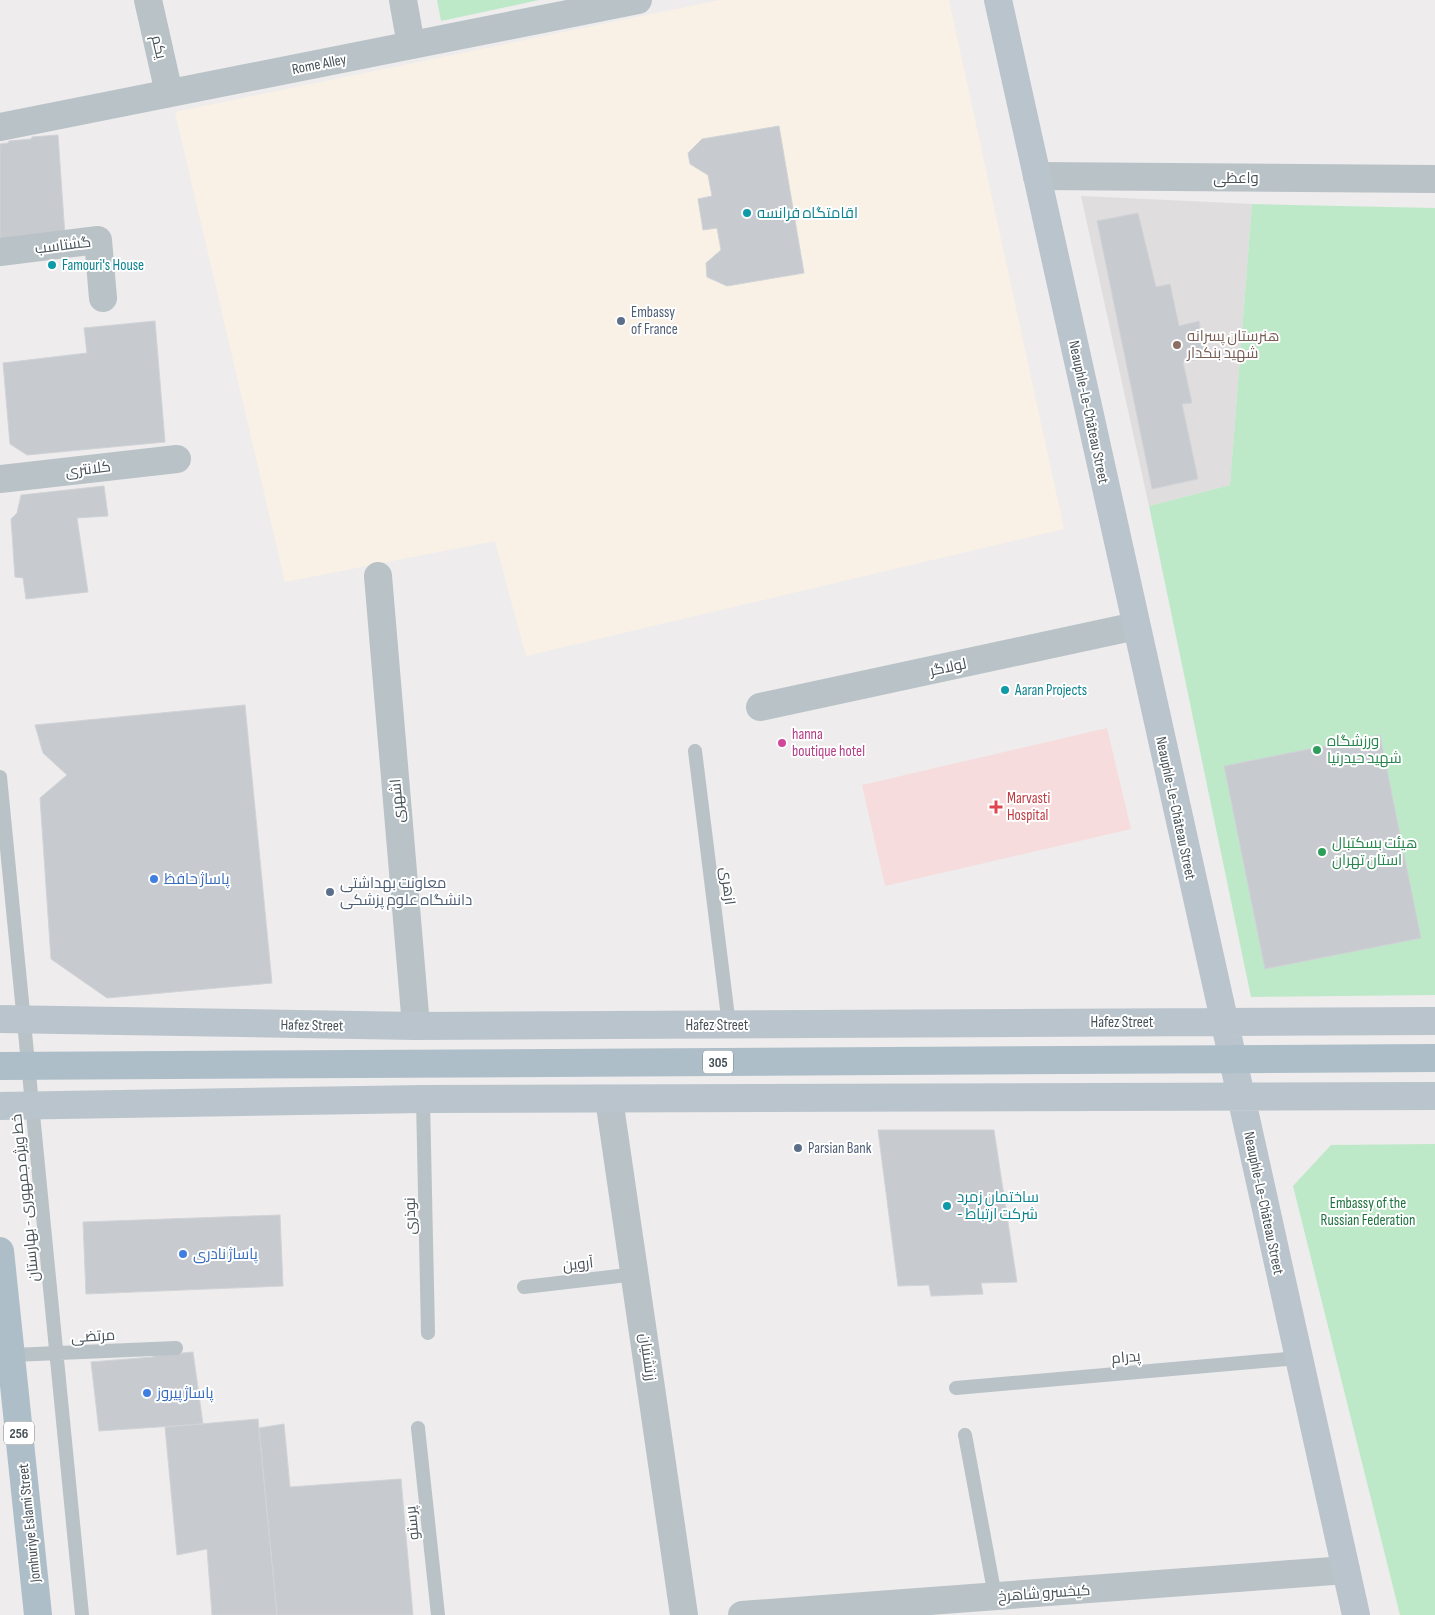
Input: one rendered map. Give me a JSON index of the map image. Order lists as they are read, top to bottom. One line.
{"streets":{"main road":["Neauphle-Le-Château Street","Hafez Street","305","256","Jomhuriye Eslami Street"],"street":["یکم","Rome Alley","واعظی","گشتاسب","کلانتری","لولاگر","اشهری","زرتشتیان","کیخسرو شاهرخ"],"lane":["ازهری","خط ویژه جمهوری - بهارستان","نوذری","آروین","مرتضی","پدرام","پرستو"]},"crossings":[["یکم","Rome Alley"],["واعظی","Neauphle-Le-Château Street"],["Neauphle-Le-Château Street","لولاگر"],["Neauphle-Le-Château Street","Hafez Street"],["Neauphle-Le-Château Street","پدرام"],["Neauphle-Le-Château Street","کیخسرو شاهرخ"],["اشهری","Hafez Street"],["ازهری","Hafez Street"],["Hafez Street","خط ویژه جمهوری - بهارستان"],["خط ویژه جمهوری - بهارستان","مرتضی"],["آروین","زرتشتیان"],["مرتضی","Jomhuriye Eslami Street"]],"parks":["Embassy of the Russian Federation"],"places":{"other":["اقامتگاه فرانسه","Famouri's House","Embassy of France","هنرستان پسرانه شهید بنکدار","Aaran Projects","hanna boutique hotel","ورزشگاه شهید حیدرنیا","هیئت بسکتبال استان تهران","پاساژ حافظ","معاونت بهداشتی دانشگاه علوم پزشکی","Parsian Bank","ساختمان زمرد - شرکت ارتباط","پاساژ نادری","پاساژ پیروز"],"health":["Marvasti Hospital"]}}
